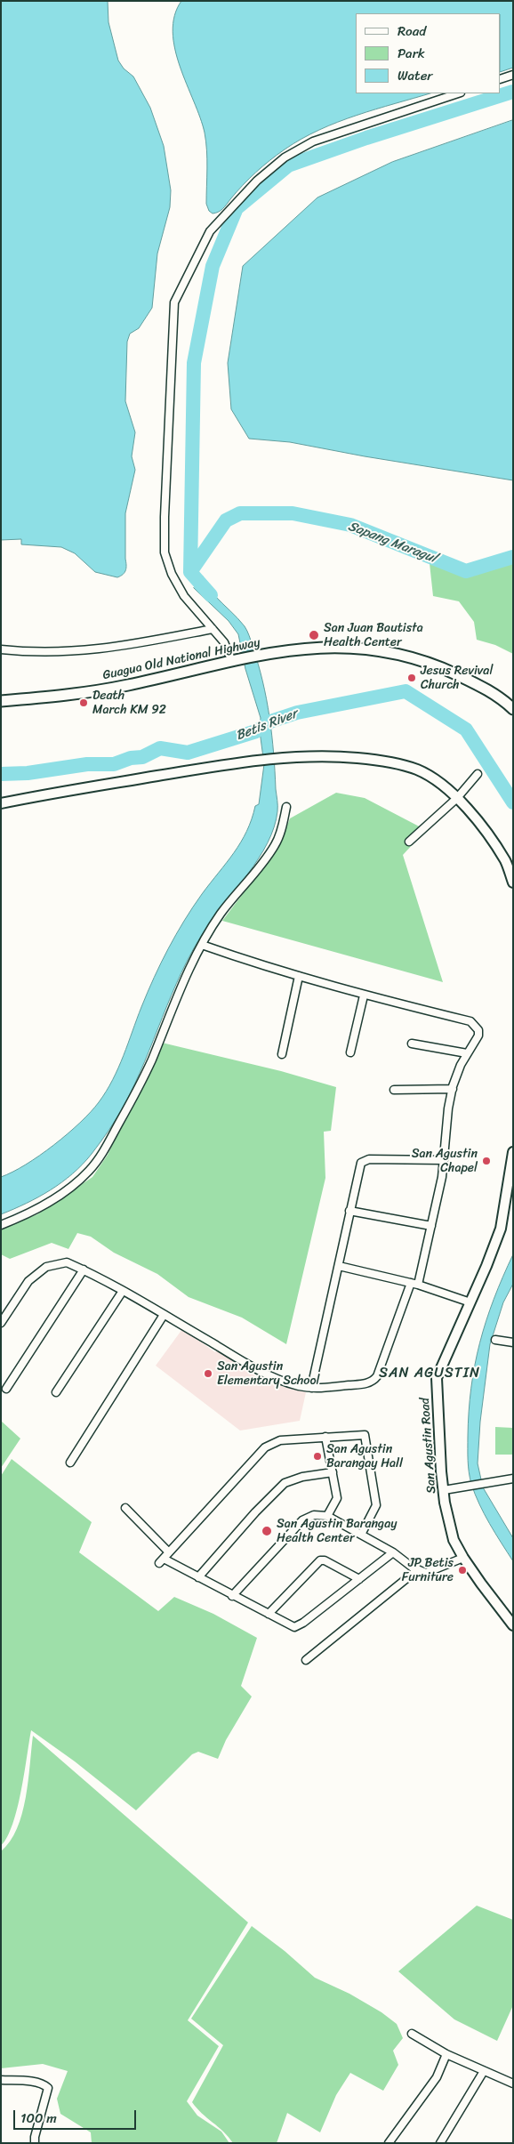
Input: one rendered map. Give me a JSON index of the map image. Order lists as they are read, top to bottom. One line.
{"streets":{"main road":["Guagua Old National Highway"],"street":["San Agustin Road"]},"districts":["SAN AGUSTIN"],"water":["Sapang Maragul","Betis River"],"places":["San Juan Bautista Health Center","Jesus Revival Church","Death March KM 92","San Agustin Chapel","San Agustin Elementary School","San Agustin Barangay Hall","San Agustin Barangay Health Center","JP Betis Furniture"],"legend":["Road","Park","Water"],"scale_bar":"100 m"}
